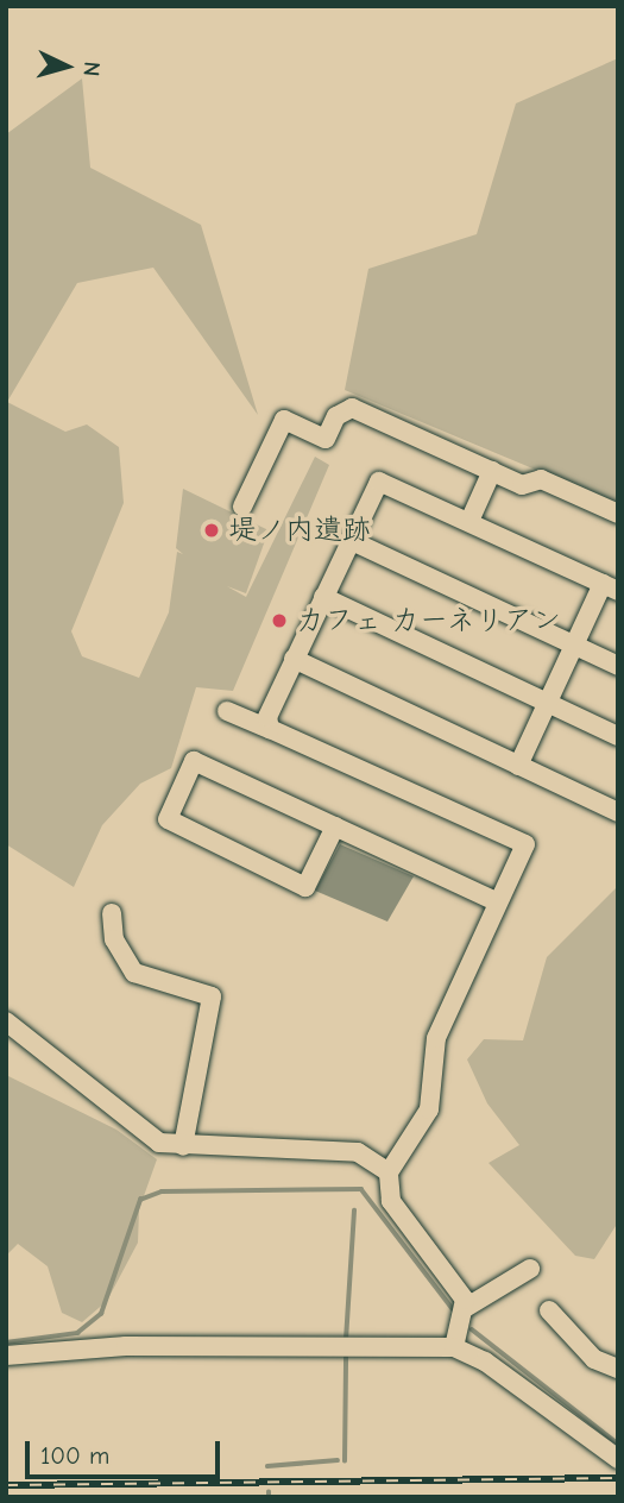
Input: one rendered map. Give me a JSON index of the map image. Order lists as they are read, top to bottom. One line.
{"places":["堤ノ内遺跡","カフェ カーネリアン"],"scale_bar":"100 m","north":"right"}
